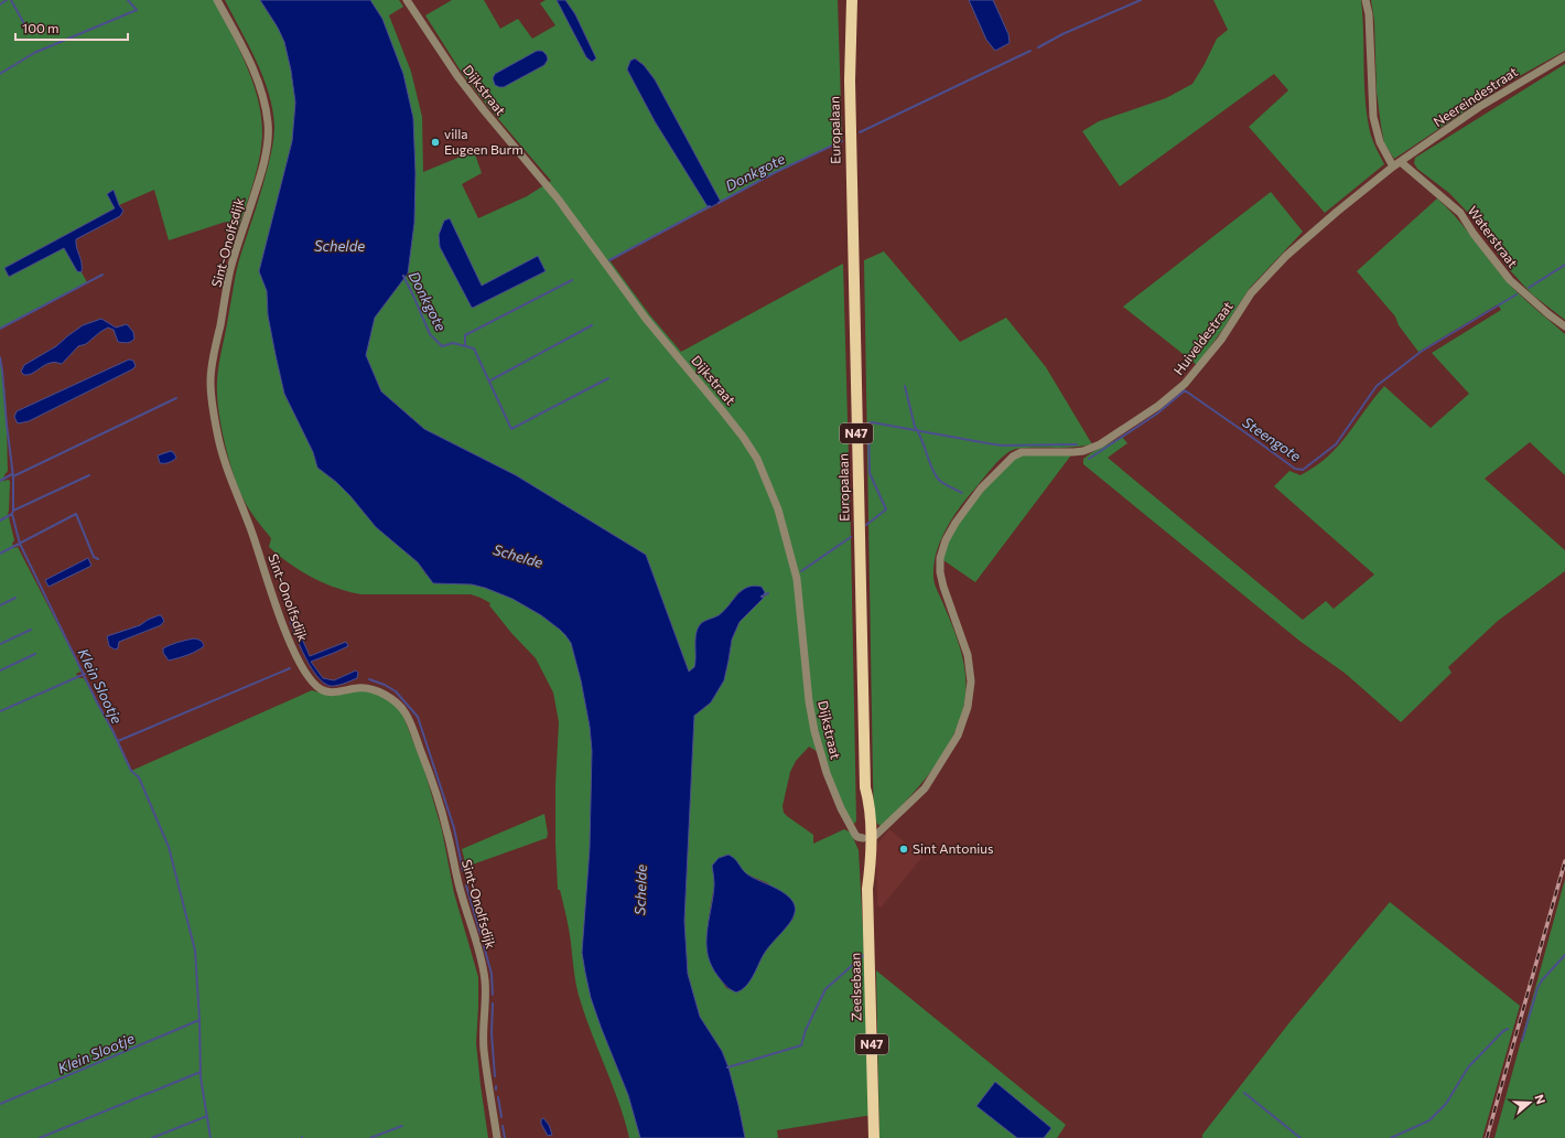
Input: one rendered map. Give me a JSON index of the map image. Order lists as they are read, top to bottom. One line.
{"streets":{"main road":["Europalaan","N47","Zeelsebaan"],"street":["Dijkstraat","Neereindestraat","Waterstraat","Sint-Onolfsdijk","Huiveldestraat"]},"crossings":[["Dijkstraat","Huiveldestraat"],["Dijkstraat","Zeelsebaan"],["Neereindestraat","Waterstraat"],["Neereindestraat","Huiveldestraat"],["Europalaan","Zeelsebaan"],["Waterstraat","Huiveldestraat"],["Huiveldestraat","Zeelsebaan"]],"water":["Donkgote","Schelde","Steengote","Klein Slootje"],"places":["villa Eugeen Burm","Sint Antonius"],"scale_bar":"100 m","north":"right"}
